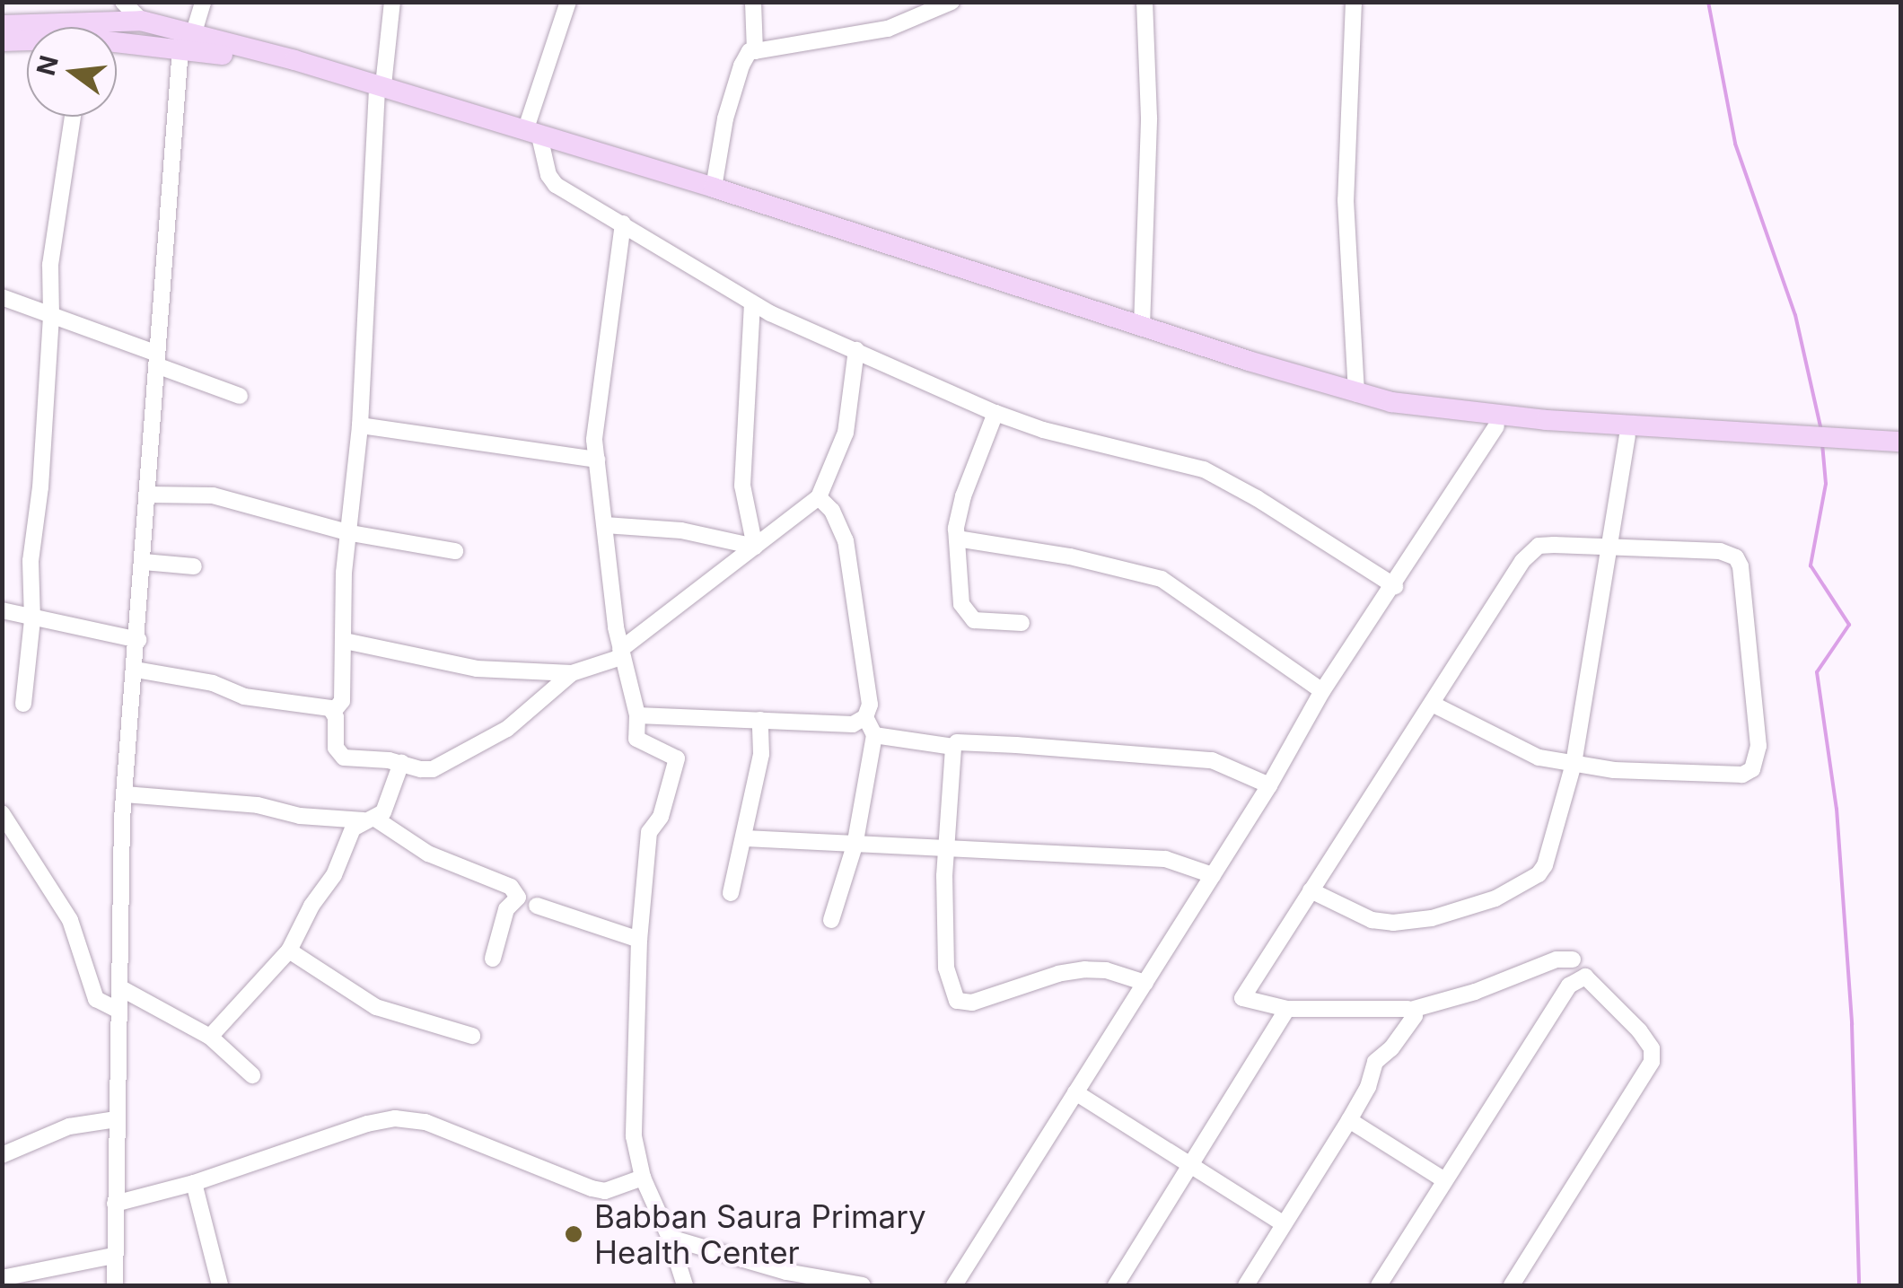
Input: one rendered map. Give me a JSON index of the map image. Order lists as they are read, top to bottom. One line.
{"places":["Babban Saura Primary Health Center"],"north":"left"}
